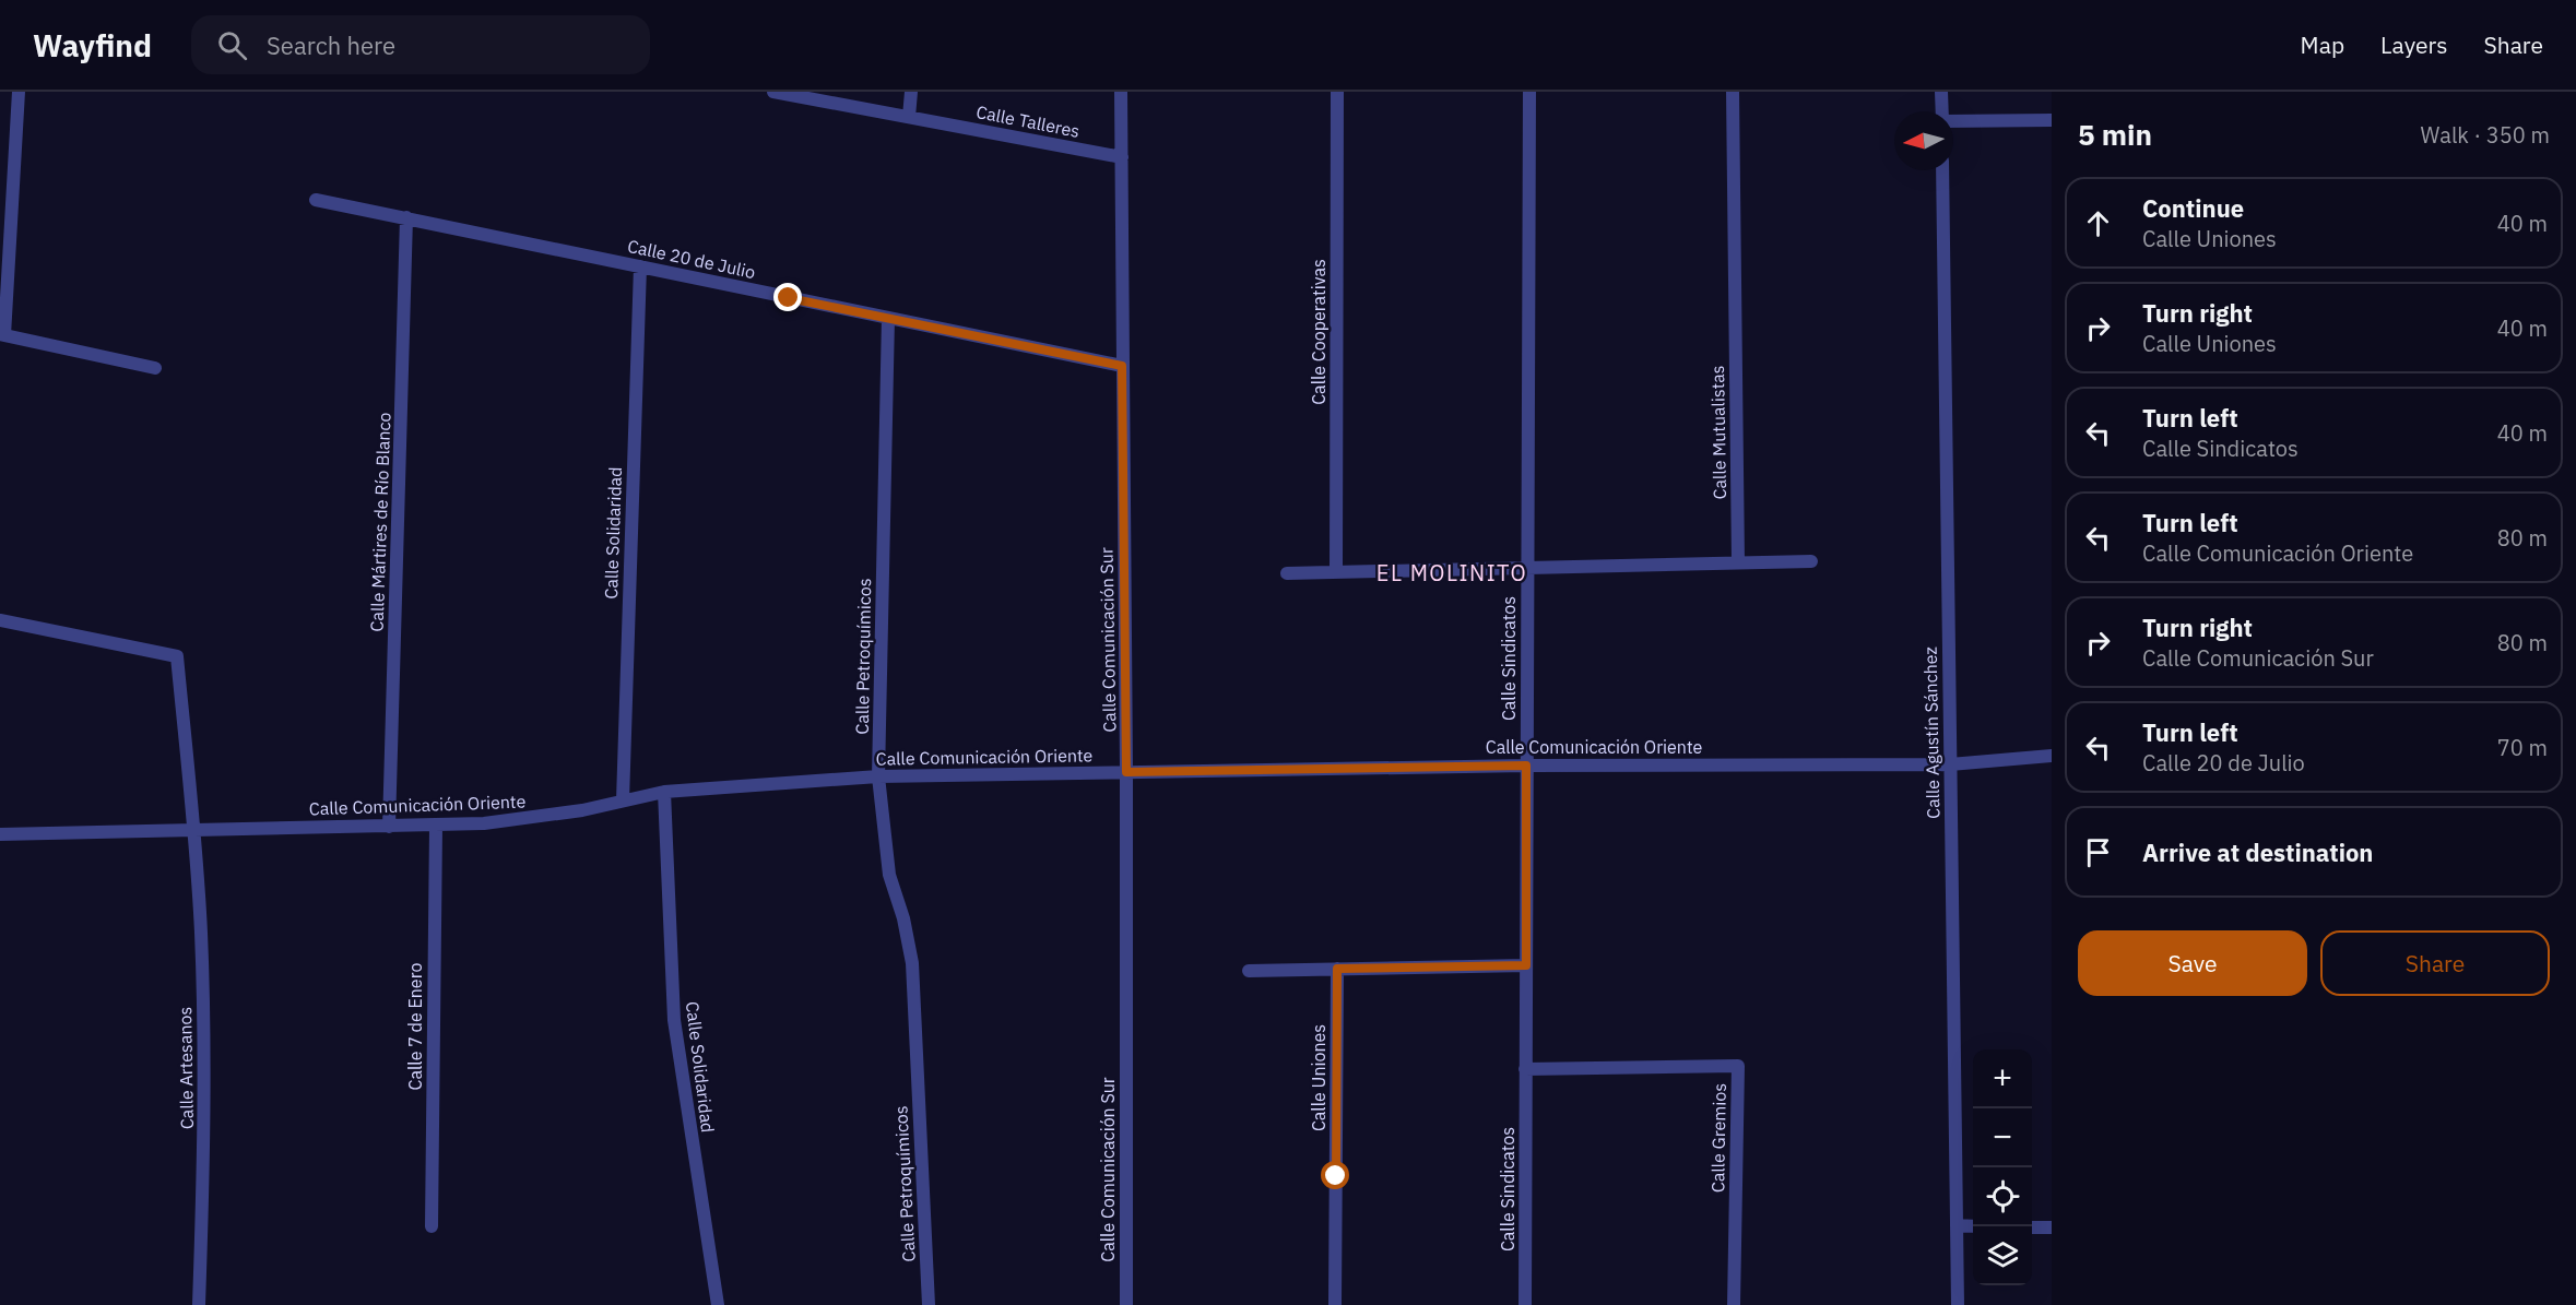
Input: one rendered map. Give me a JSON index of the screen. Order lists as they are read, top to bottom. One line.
{"streets":{"street":["Calle Talleres","Calle 20 de Julio","Calle Cooperativas","Calle Mutualistas","Calle Mártires de Río Blanco","Calle Solidaridad","Calle Comunicación Sur","Calle Petroquímicos","Calle Sindicatos","Calle Agustín Sánchez","Calle Comunicación Oriente","Calle 7 de Enero","Calle Artesanos","Calle Uniones","Calle Gremios"]},"crossings":[["Calle Talleres","Calle Comunicación Sur"],["Calle 20 de Julio","Calle Mártires de Río Blanco"],["Calle 20 de Julio","Calle Solidaridad"],["Calle 20 de Julio","Calle Comunicación Sur"],["Calle 20 de Julio","Calle Petroquímicos"],["Calle Mártires de Río Blanco","Calle Comunicación Oriente"],["Calle Solidaridad","Calle Comunicación Oriente"],["Calle Comunicación Sur","Calle Comunicación Oriente"],["Calle Petroquímicos","Calle Comunicación Oriente"],["Calle Sindicatos","Calle Comunicación Oriente"],["Calle Sindicatos","Calle Gremios"],["Calle Agustín Sánchez","Calle Comunicación Oriente"],["Calle Comunicación Oriente","Calle 7 de Enero"],["Calle Comunicación Oriente","Calle Artesanos"]],"districts":["EL MOLINITO"],"north":"left","page":{"header":"Wayfind","search":"Search here","nav":["Map","Layers","Share"],"heading":["5 min","Walk · 350 m"],"list":[["Continue","Calle Uniones","40 m"],["Turn right","Calle Uniones","40 m"],["Turn left","Calle Sindicatos","40 m"],["Turn left","Calle Comunicación Oriente","80 m"],["Turn right","Calle Comunicación Sur","80 m"],["Turn left","Calle 20 de Julio","70 m"],"Arrive at destination"],"buttons":["Save","Share"],"map_buttons":["+","−"]}}
